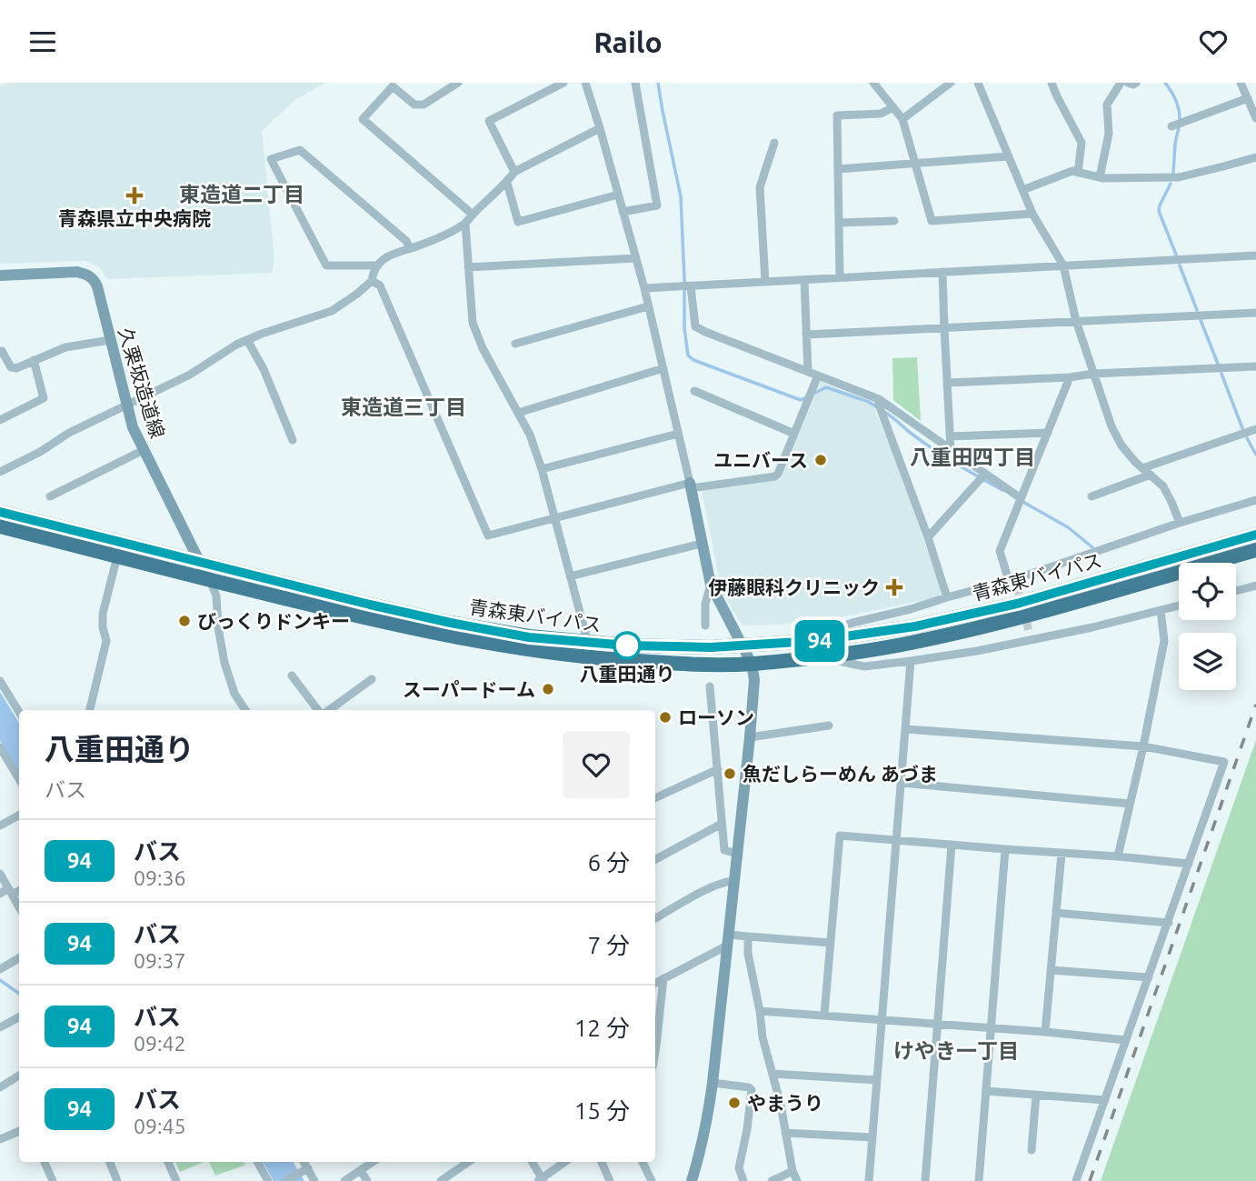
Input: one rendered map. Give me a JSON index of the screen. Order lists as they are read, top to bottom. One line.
{"streets":{"highway":["青森東バイパス"],"street":["久栗坂造道線"]},"crossings":[["久栗坂造道線","青森東バイパス"]],"districts":["東造道二丁目","東造道三丁目","八重田四丁目","けやき一丁目"],"places":{"health":["青森県立中央病院","伊藤眼科クリニック"],"other":["ユニバース","びっくりドンキー","八重田通り","スーパードーム","ローソン","魚だしらーめん あづま","やまうり"]},"lines":["bus line 94"],"page":{"header":"Railo","on_map":"94","heading":["八重田通り","バス"],"list":[{"mark":"94","name":"バス","note":"09:36","value":"6 分"},{"mark":"94","name":"バス","note":"09:37","value":"7 分"},{"mark":"94","name":"バス","note":"09:42","value":"12 分"},{"mark":"94","name":"バス","note":"09:45","value":"15 分"}]}}
